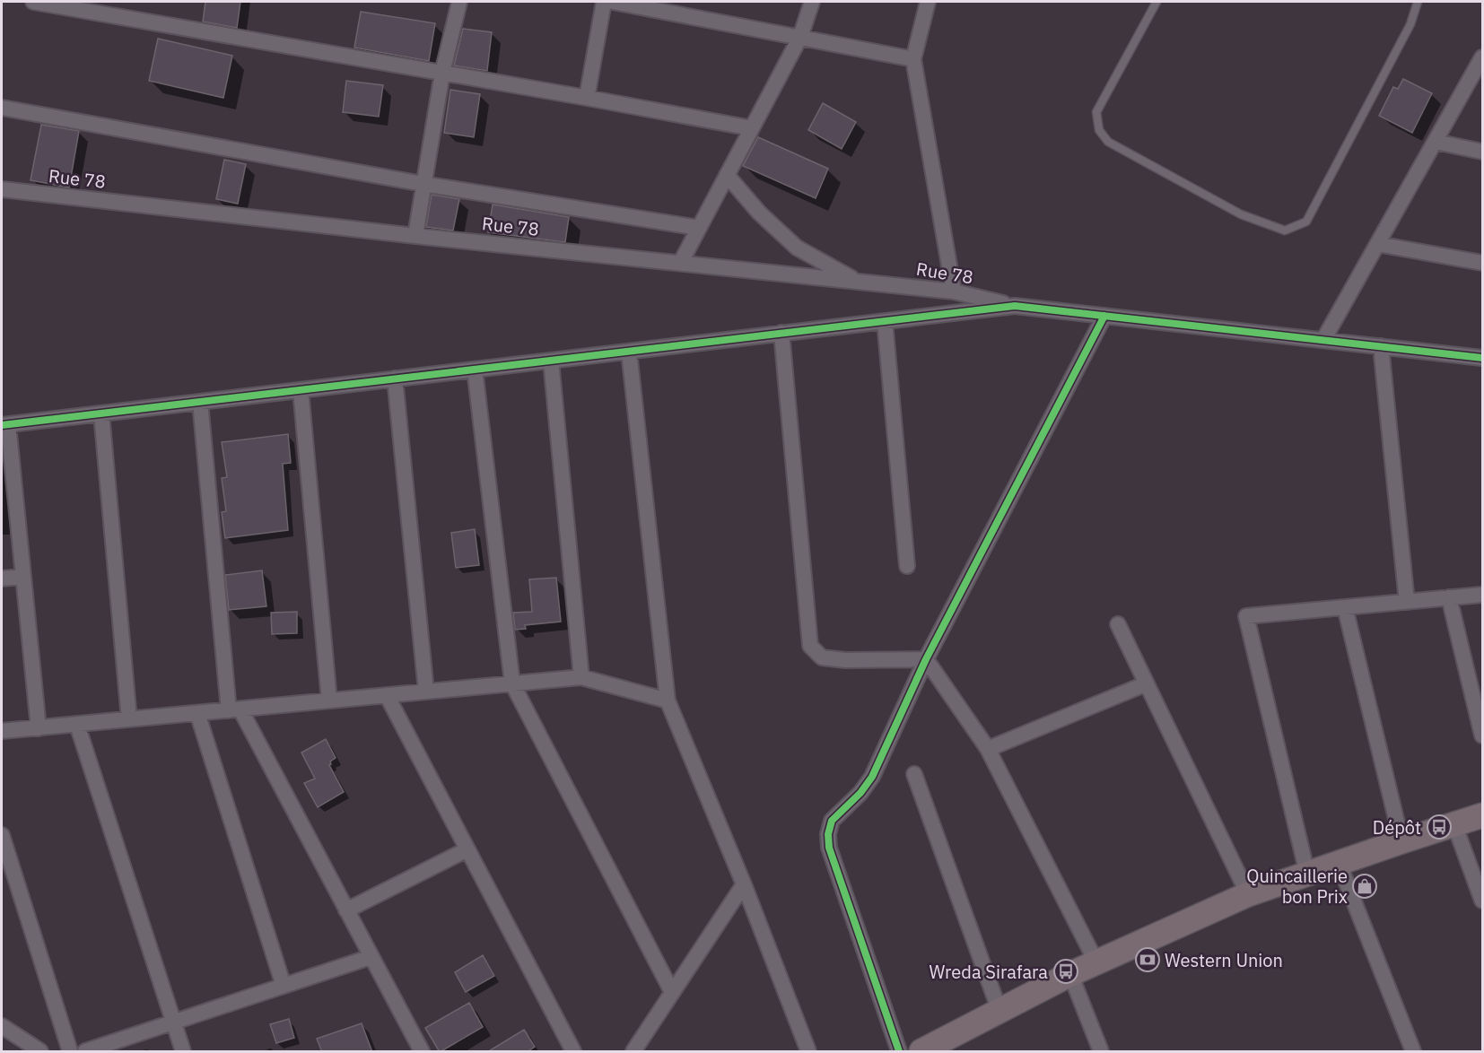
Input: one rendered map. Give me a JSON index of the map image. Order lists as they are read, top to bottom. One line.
{"streets":{"street":["Rue 78"]},"places":{"bus stop":["Dépôt","Wreda Sirafara"],"shop":["Quincaillerie bon Prix"],"bank":["Western Union"]}}
